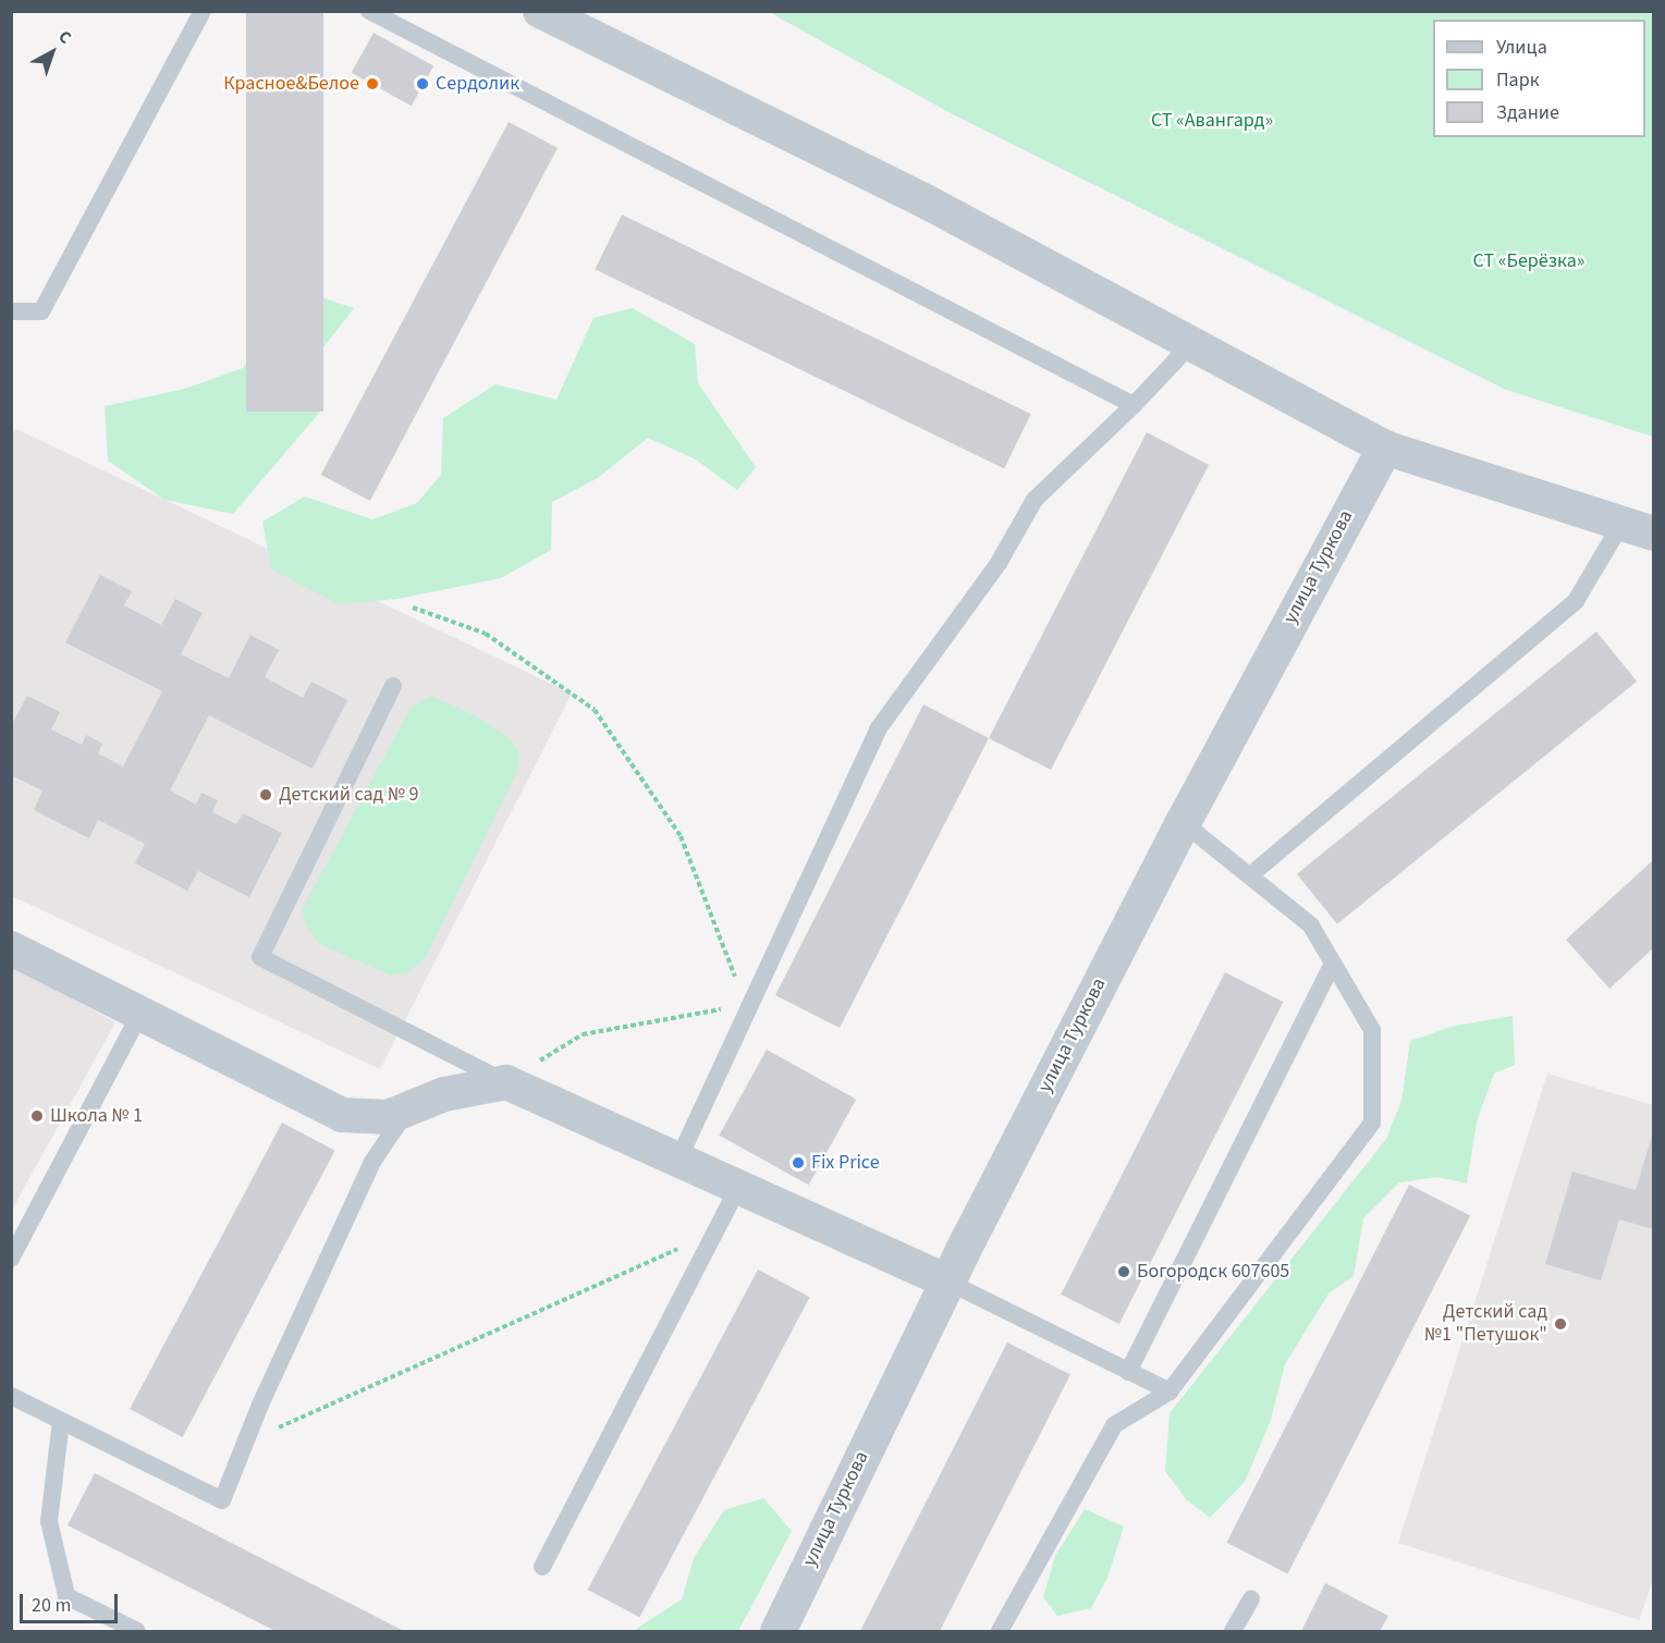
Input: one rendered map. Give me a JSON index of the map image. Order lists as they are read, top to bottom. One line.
{"streets":{"street":["улица Туркова"]},"parks":["СТ «Авангард»","СТ «Берёзка»"],"places":["Красное&Белое","Сердолик","Детский сад № 9","Школа № 1","Fix Price","Богородск 607605","Детский сад №1 \"Петушок\""],"legend":["Улица","Парк","Здание"],"scale_bar":"20 m","north":"top right"}
